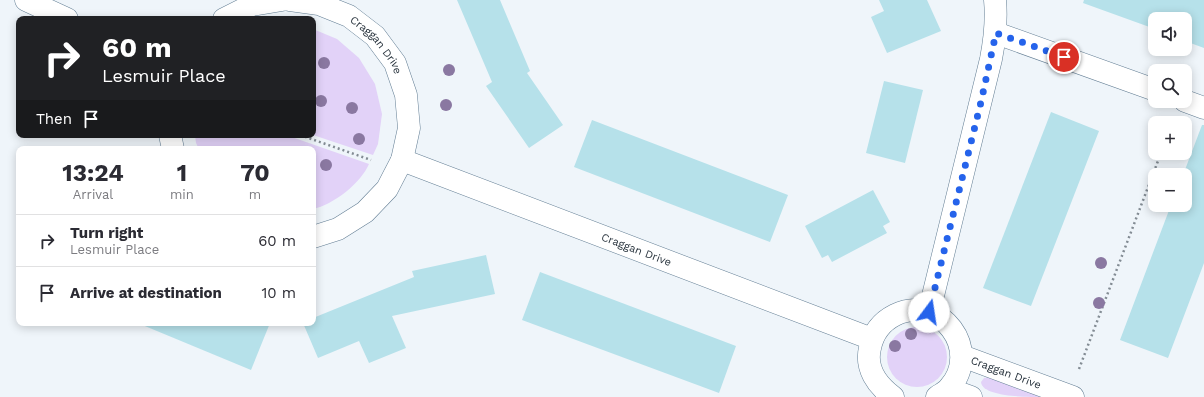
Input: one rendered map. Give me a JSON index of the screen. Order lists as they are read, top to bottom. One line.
{"streets":{"street":["Craggan Drive"]},"page":{"map_buttons":["+","−"],"turn":["60 m","Lesmuir Place"],"then":"Then","eta":["13:24","Arrival","1","min","70","m"],"list":[{"name":"Turn right","note":"Lesmuir Place","value":"60 m"},{"name":"Arrive at destination","value":"10 m"}]}}
